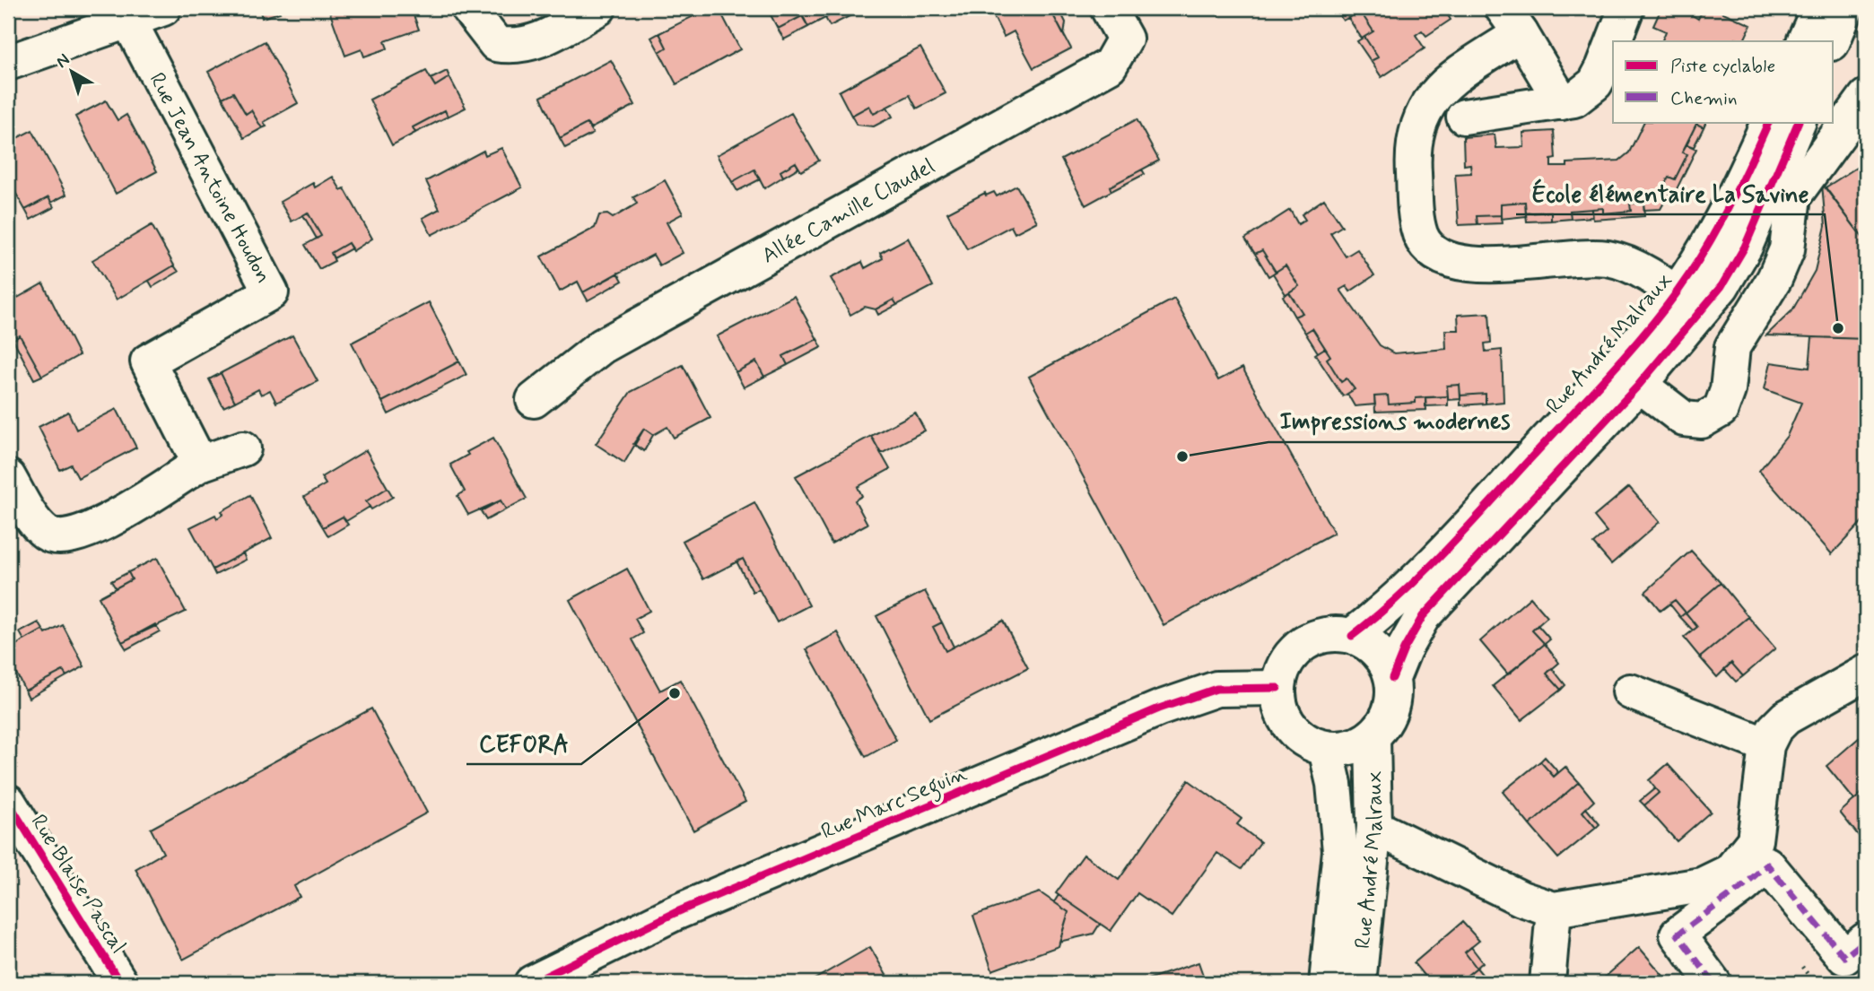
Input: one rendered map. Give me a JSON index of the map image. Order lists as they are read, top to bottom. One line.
{"streets":{"street":["Rue Jean Antoine Houdon","Allée Camille Claudel","Rue André Malraux","Rue Marc Seguin","Rue Blaise Pascal"]},"crossings":[["Rue André Malraux","Rue Marc Seguin"]],"places":["École élémentaire La Savine","Impressions modernes","CEFORA"],"legend":["Piste cyclable","Chemin"],"north":"top left"}
